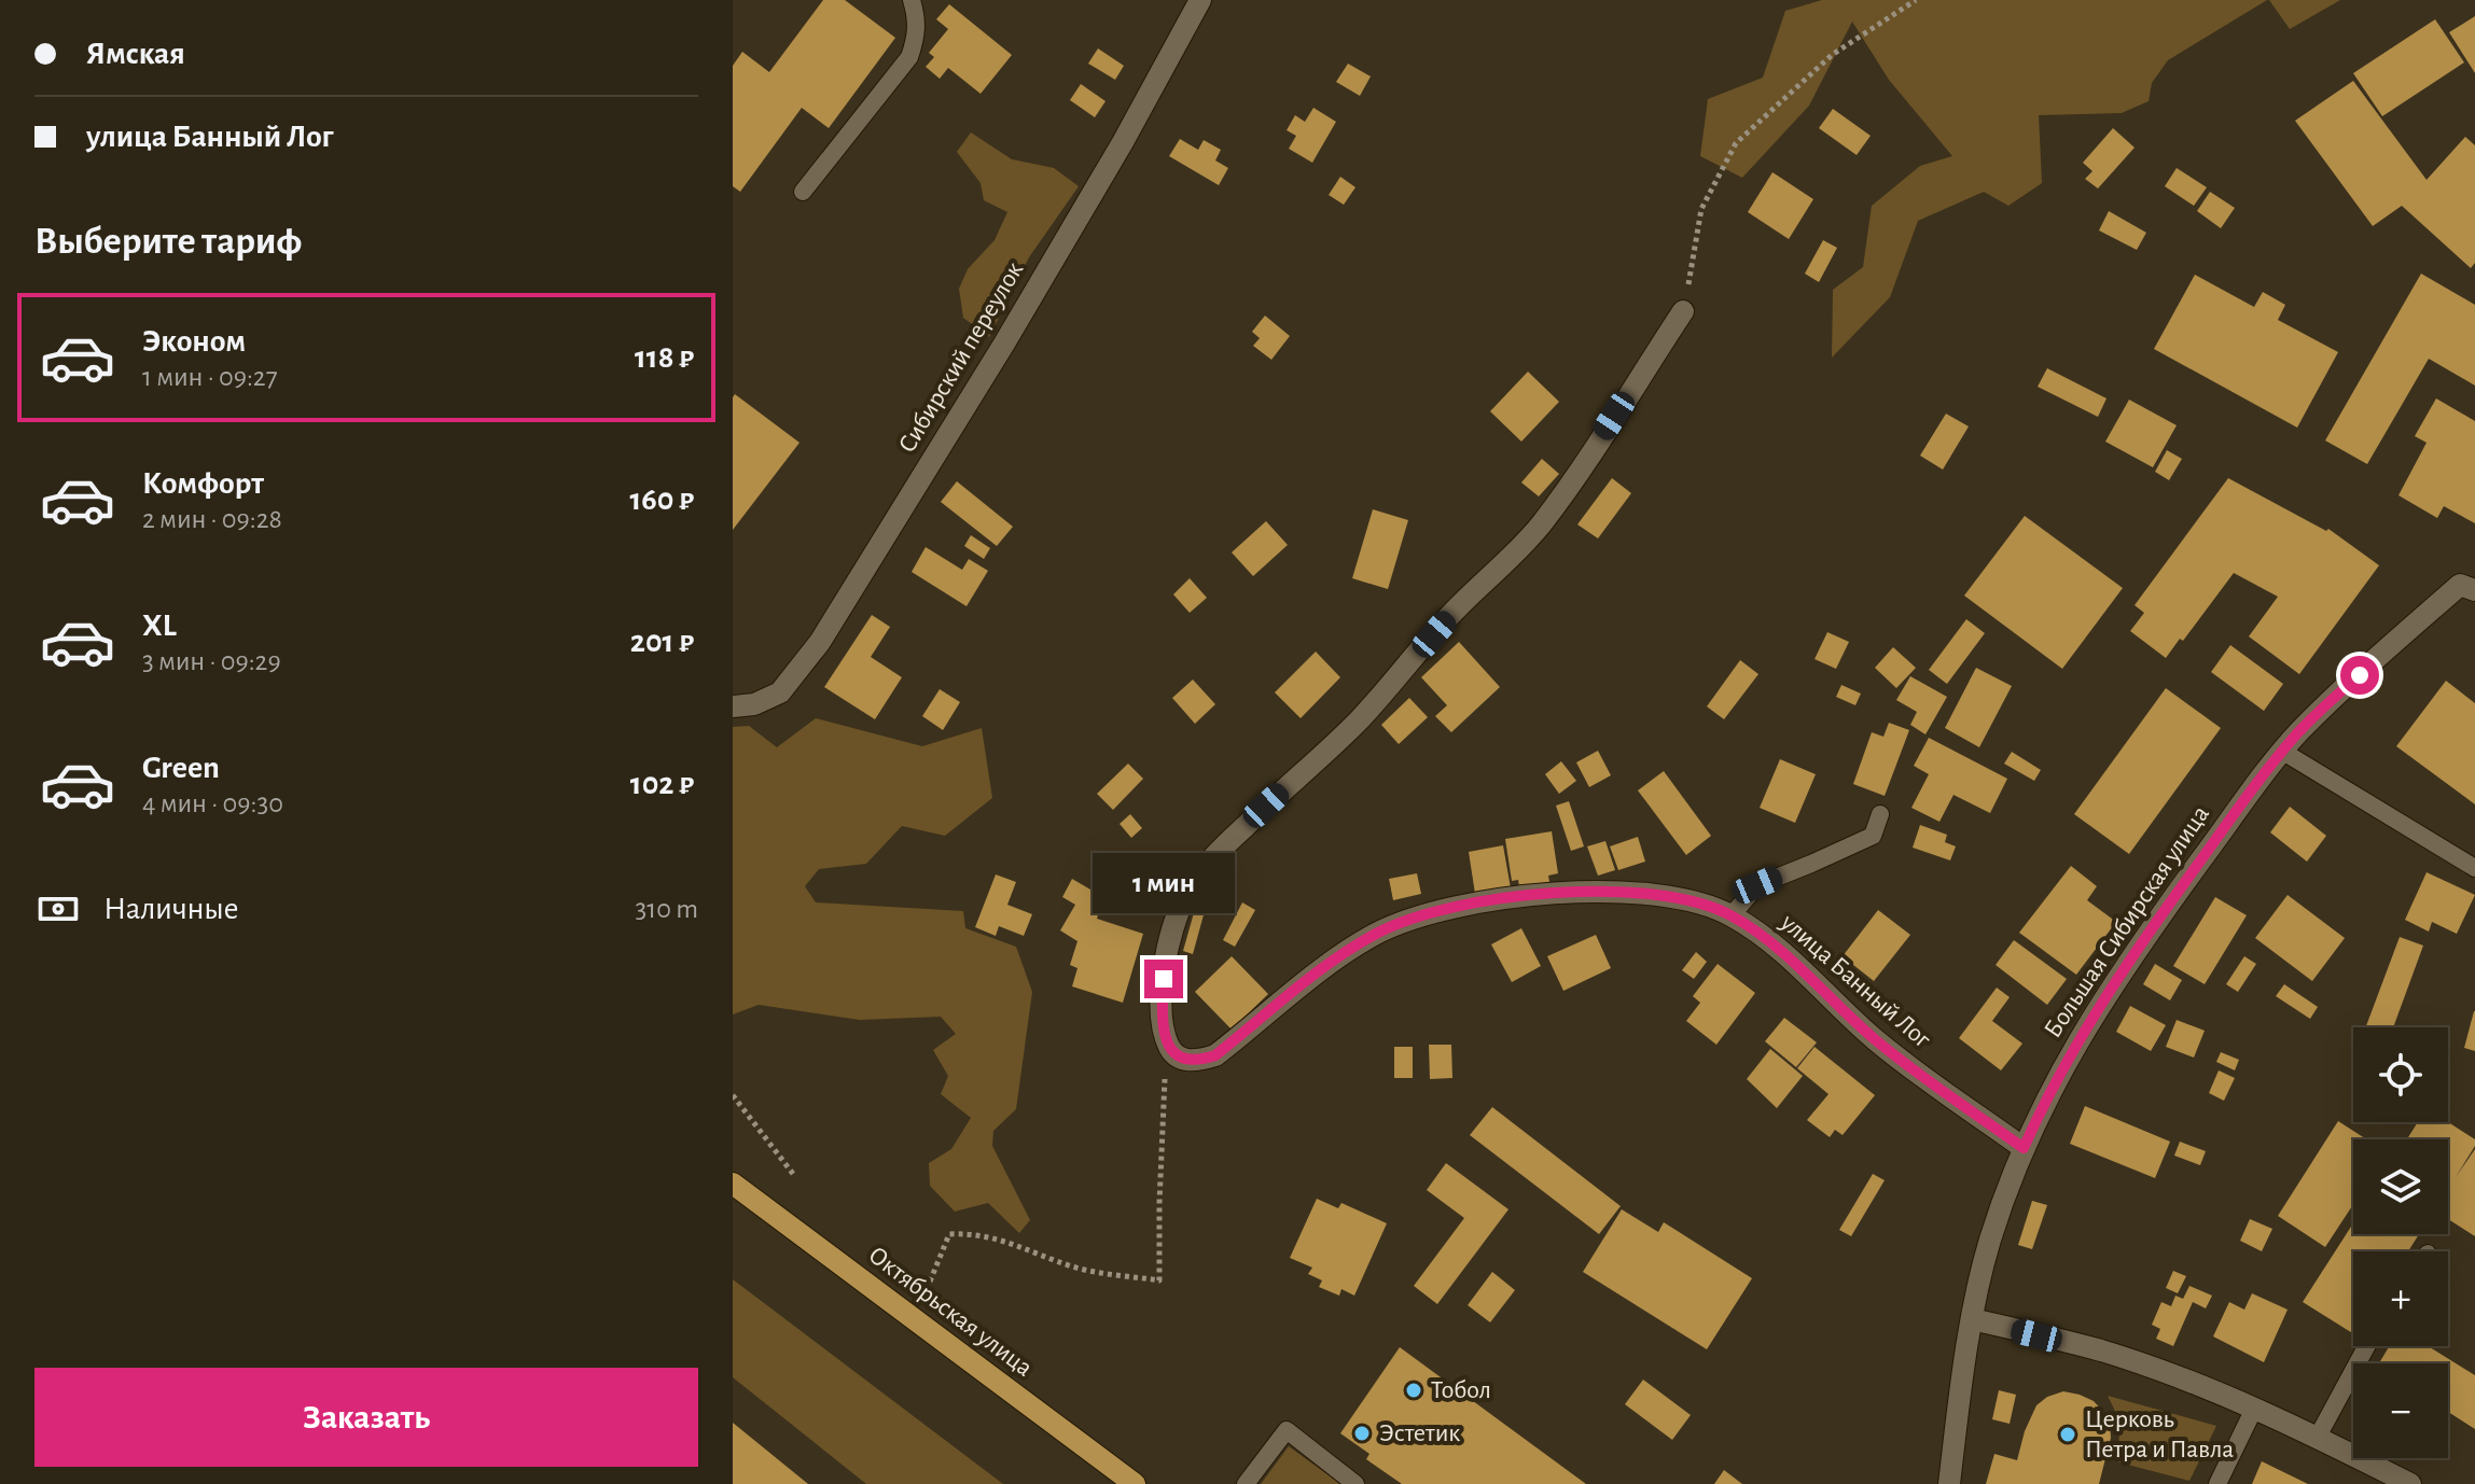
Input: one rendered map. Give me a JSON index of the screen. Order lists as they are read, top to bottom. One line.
{"streets":{"main road":["Октябрьская улица"],"street":["Сибирский переулок","Большая Сибирская улица","улица Банный Лог"]},"crossings":[["Большая Сибирская улица","улица Банный Лог"]],"places":["Тобол","Эстетик","Церковь Петра и Павла"],"page":{"banner":["Ямская","улица Банный Лог"],"heading":"Выберите тариф","list":[{"name":"Эконом","note":"1 мин · 09:27","value":"118 ₽"},{"name":"Комфорт","note":"2 мин · 09:28","value":"160 ₽"},{"name":"XL","note":"3 мин · 09:29","value":"201 ₽"},{"name":"Green","note":"4 мин · 09:30","value":"102 ₽"}],"bubble":"1 мин","pay":["Наличные","310 m"],"map_buttons":["+","−"],"buttons":"Заказать"}}
